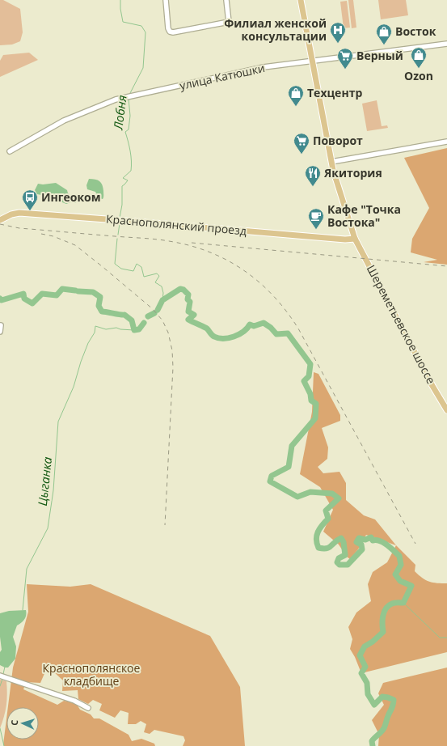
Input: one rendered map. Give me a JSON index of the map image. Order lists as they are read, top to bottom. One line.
{"streets":{"main road":["Краснополянский проезд","Шереметьевское шоссе"],"street":["улица Катюшки"]},"crossings":[["улица Катюшки","Шереметьевское шоссе"],["Краснополянский проезд","Шереметьевское шоссе"]],"water":["Лобня","Цыганка"],"parks":["Краснополянское кладбище"],"places":{"hospital":["Филиал женской консультации"],"shop":["Восток","Ozon","Техцентр"],"supermarket":["Верный","Поворот"],"restaurant":["Якитория"],"bus stop":["Ингеоком"],"cafe":["Кафе \"Точка Востока\""]},"north":"left"}
